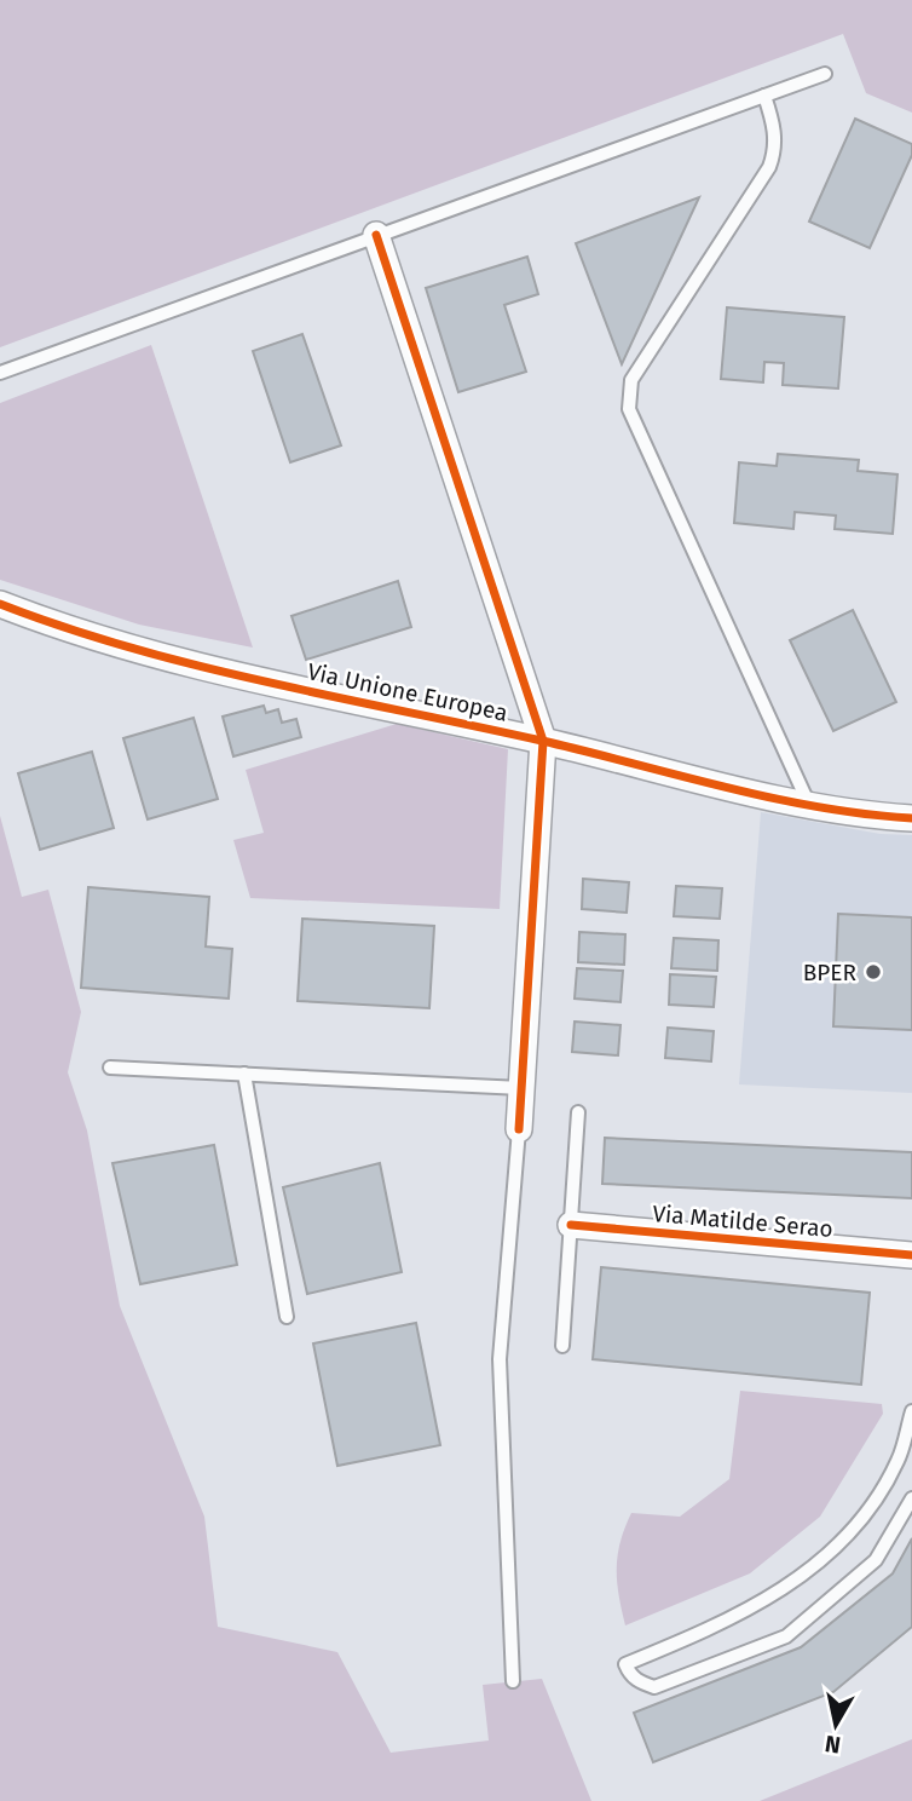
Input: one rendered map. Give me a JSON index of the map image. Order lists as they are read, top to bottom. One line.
{"streets":{"street":["Via Unione Europea","Via Matilde Serao"]},"places":["BPER"],"north":"bottom"}
